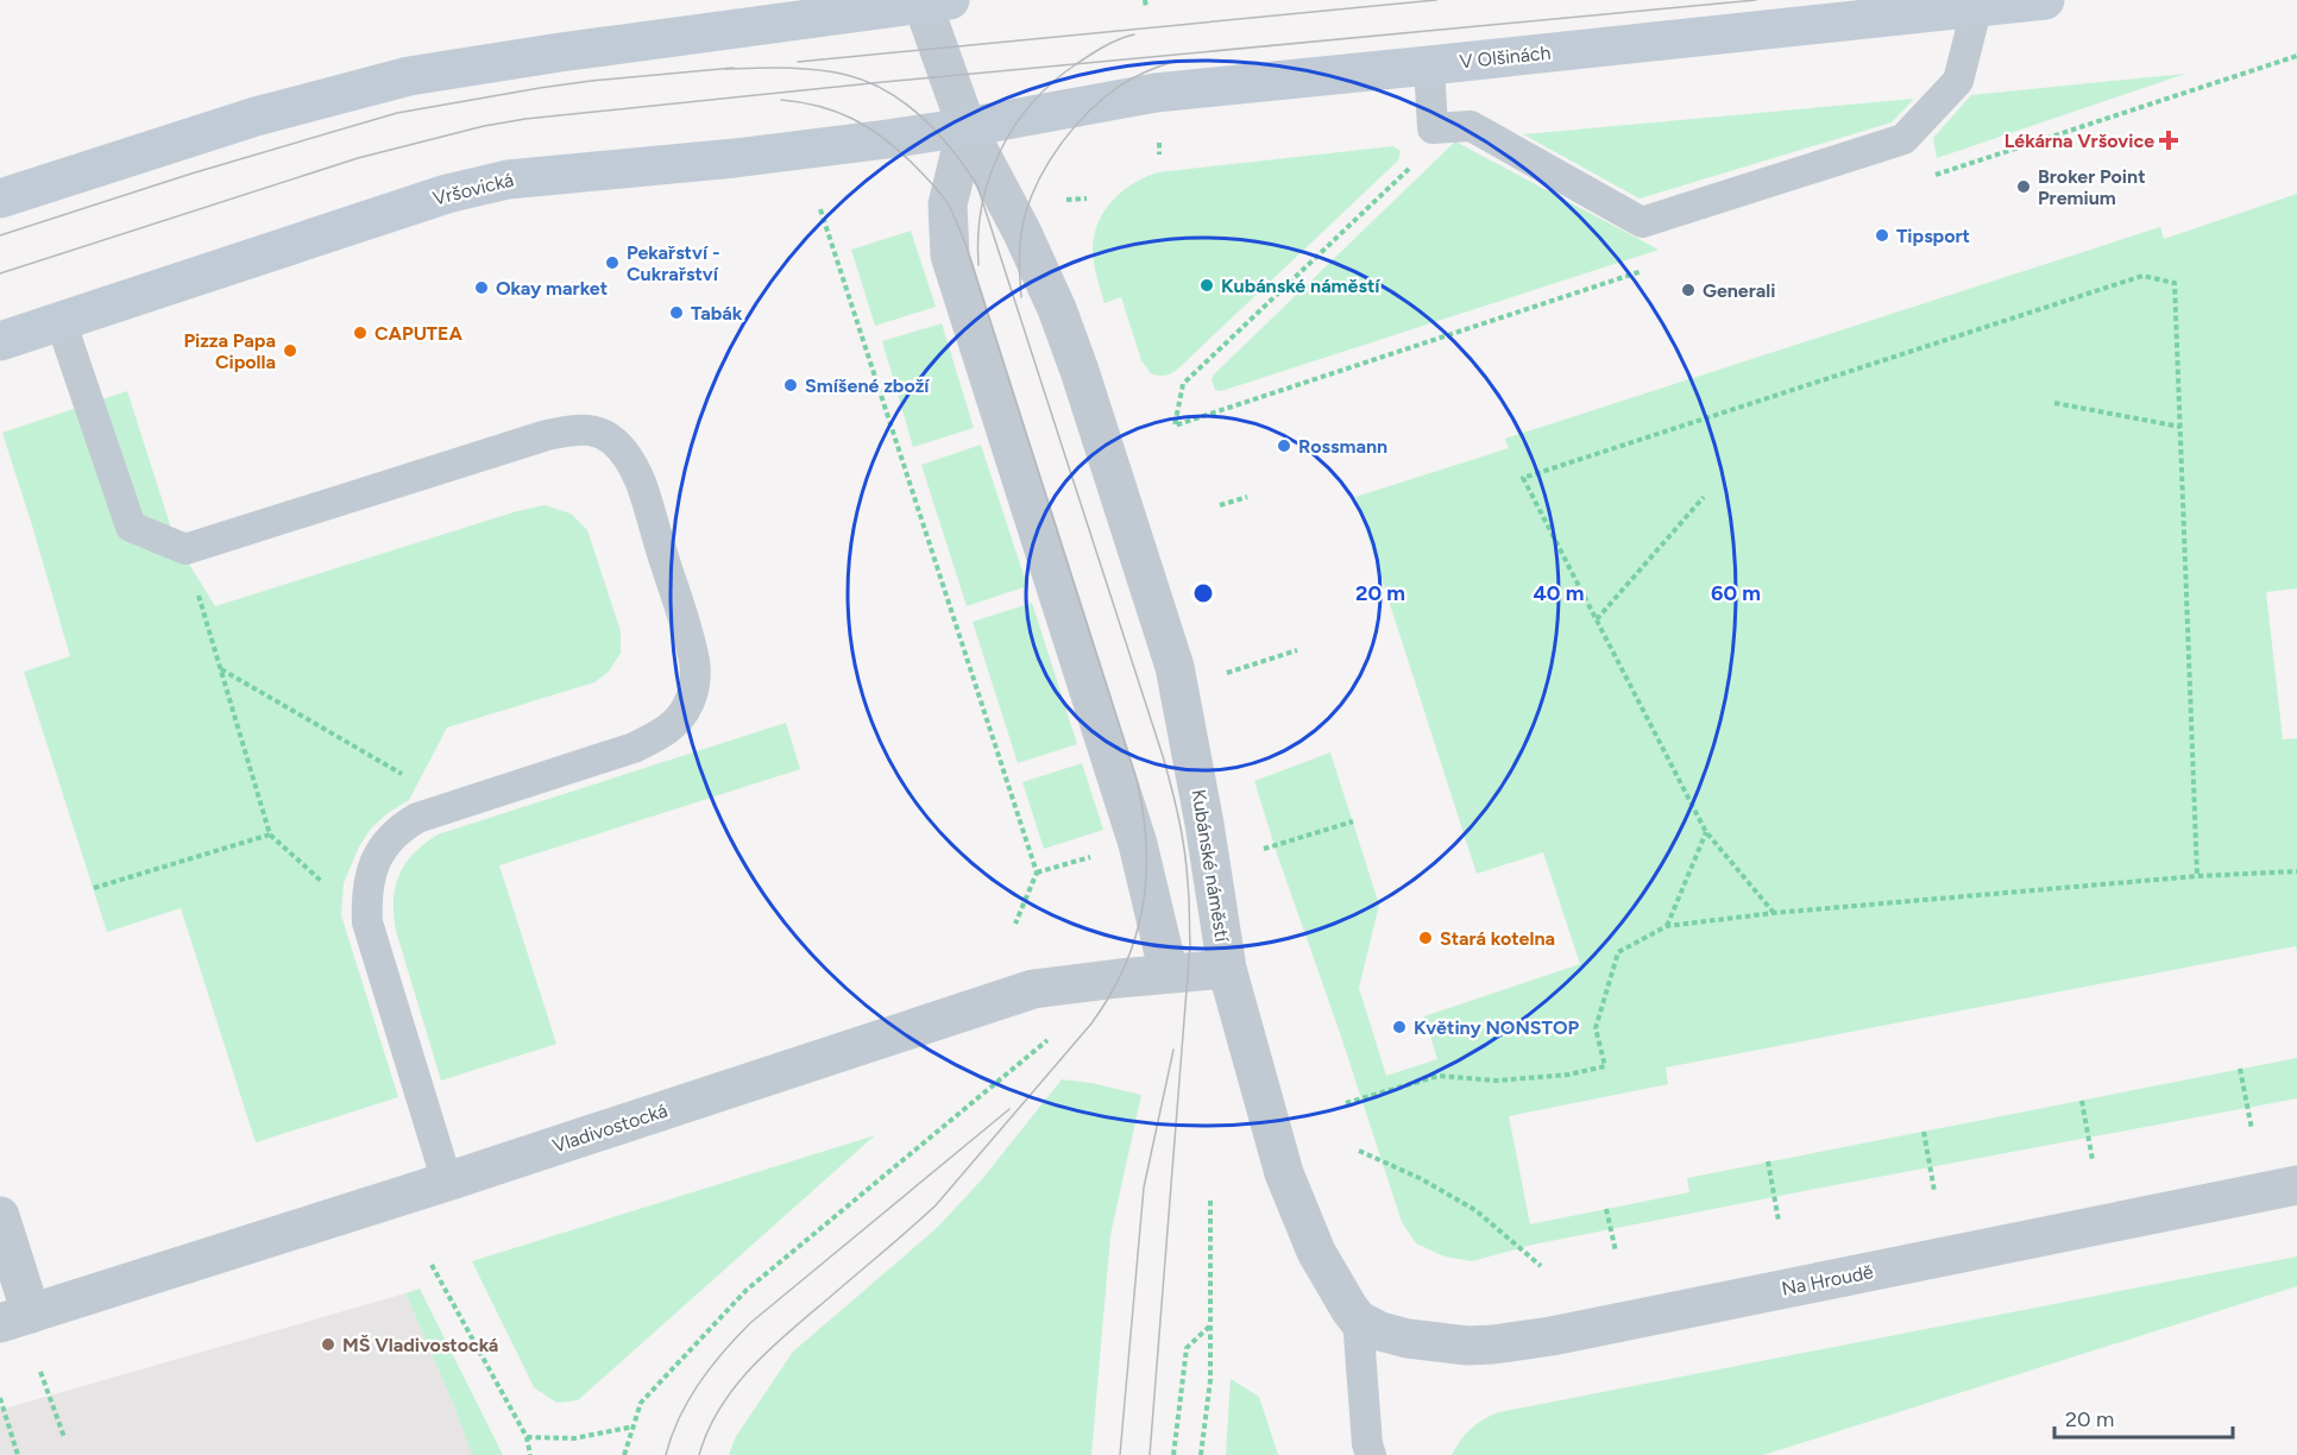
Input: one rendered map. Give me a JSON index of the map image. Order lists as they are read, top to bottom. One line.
{"streets":{"main road":["V Olšinách","Vršovická"],"street":["Kubánské náměstí","Vladivostocká","Na Hroudě"]},"crossings":[["V Olšinách","Vršovická"],["V Olšinách","Kubánské náměstí"],["Vršovická","Kubánské náměstí"],["Kubánské náměstí","Vladivostocká"],["Kubánské náměstí","Na Hroudě"]],"places":{"health":["Lékárna Vršovice"],"other":["Broker Point Premium","Tipsport","Pekařství - Cukrařství","Kubánské náměstí","Okay market","Generali","Tabák","CAPUTEA","Pizza Papa Cipolla","Smíšené zboží","Rossmann","Stará kotelna","Květiny NONSTOP","MŠ Vladivostocká"]},"scale_bar":"20 m","rings":["20 m","40 m","60 m"]}
